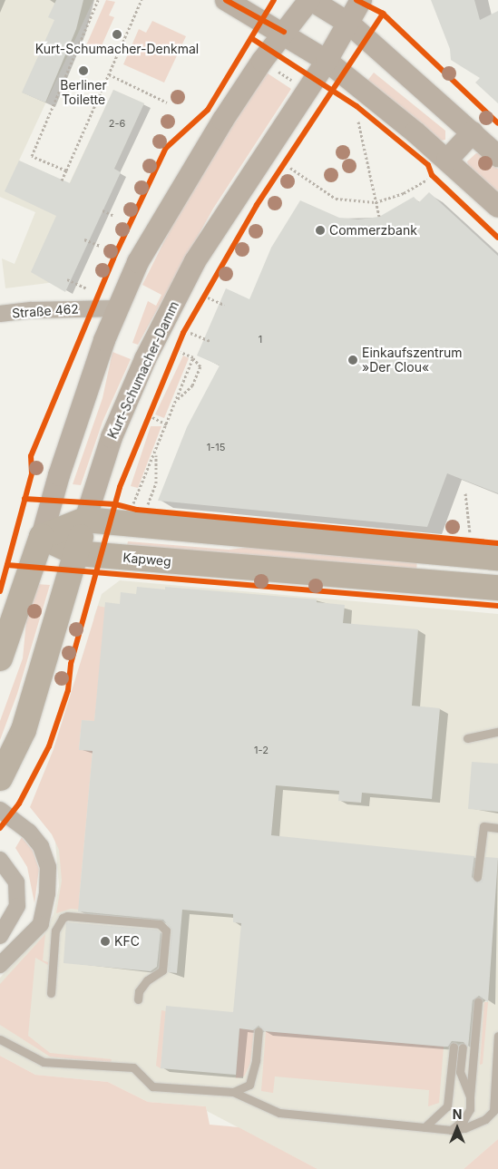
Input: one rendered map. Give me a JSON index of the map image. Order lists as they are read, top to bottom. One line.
{"streets":{"main road":["Kurt-Schumacher-Damm","Kapweg"],"street":["Straße 462"]},"crossings":[["Kurt-Schumacher-Damm","Kapweg"]],"places":["Kurt-Schumacher-Denkmal","Berliner Toilette","Commerzbank","Einkaufszentrum »Der Clou«","KFC"],"house_numbers":["2-6","1","1-15","1-2"],"north":"top"}
